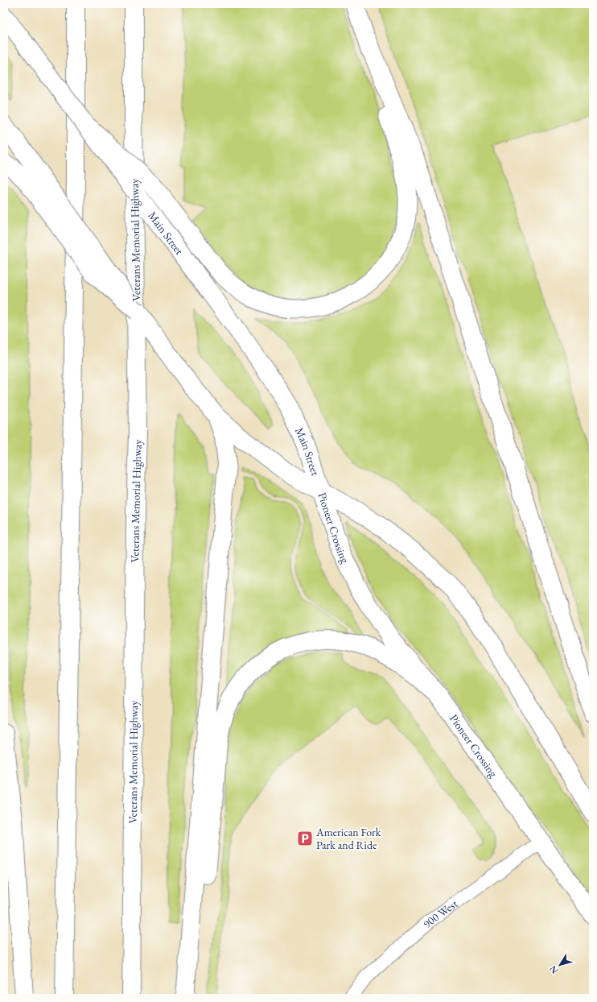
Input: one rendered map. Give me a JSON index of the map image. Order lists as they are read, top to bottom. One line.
{"streets":{"main road":["Main Street","Veterans Memorial Highway","Pioneer Crossing"],"street":["900 West"]},"crossings":[["Main Street","Pioneer Crossing"],["Pioneer Crossing","900 West"]],"places":{"parking":["American Fork Park and Ride"]},"north":"bottom left"}
